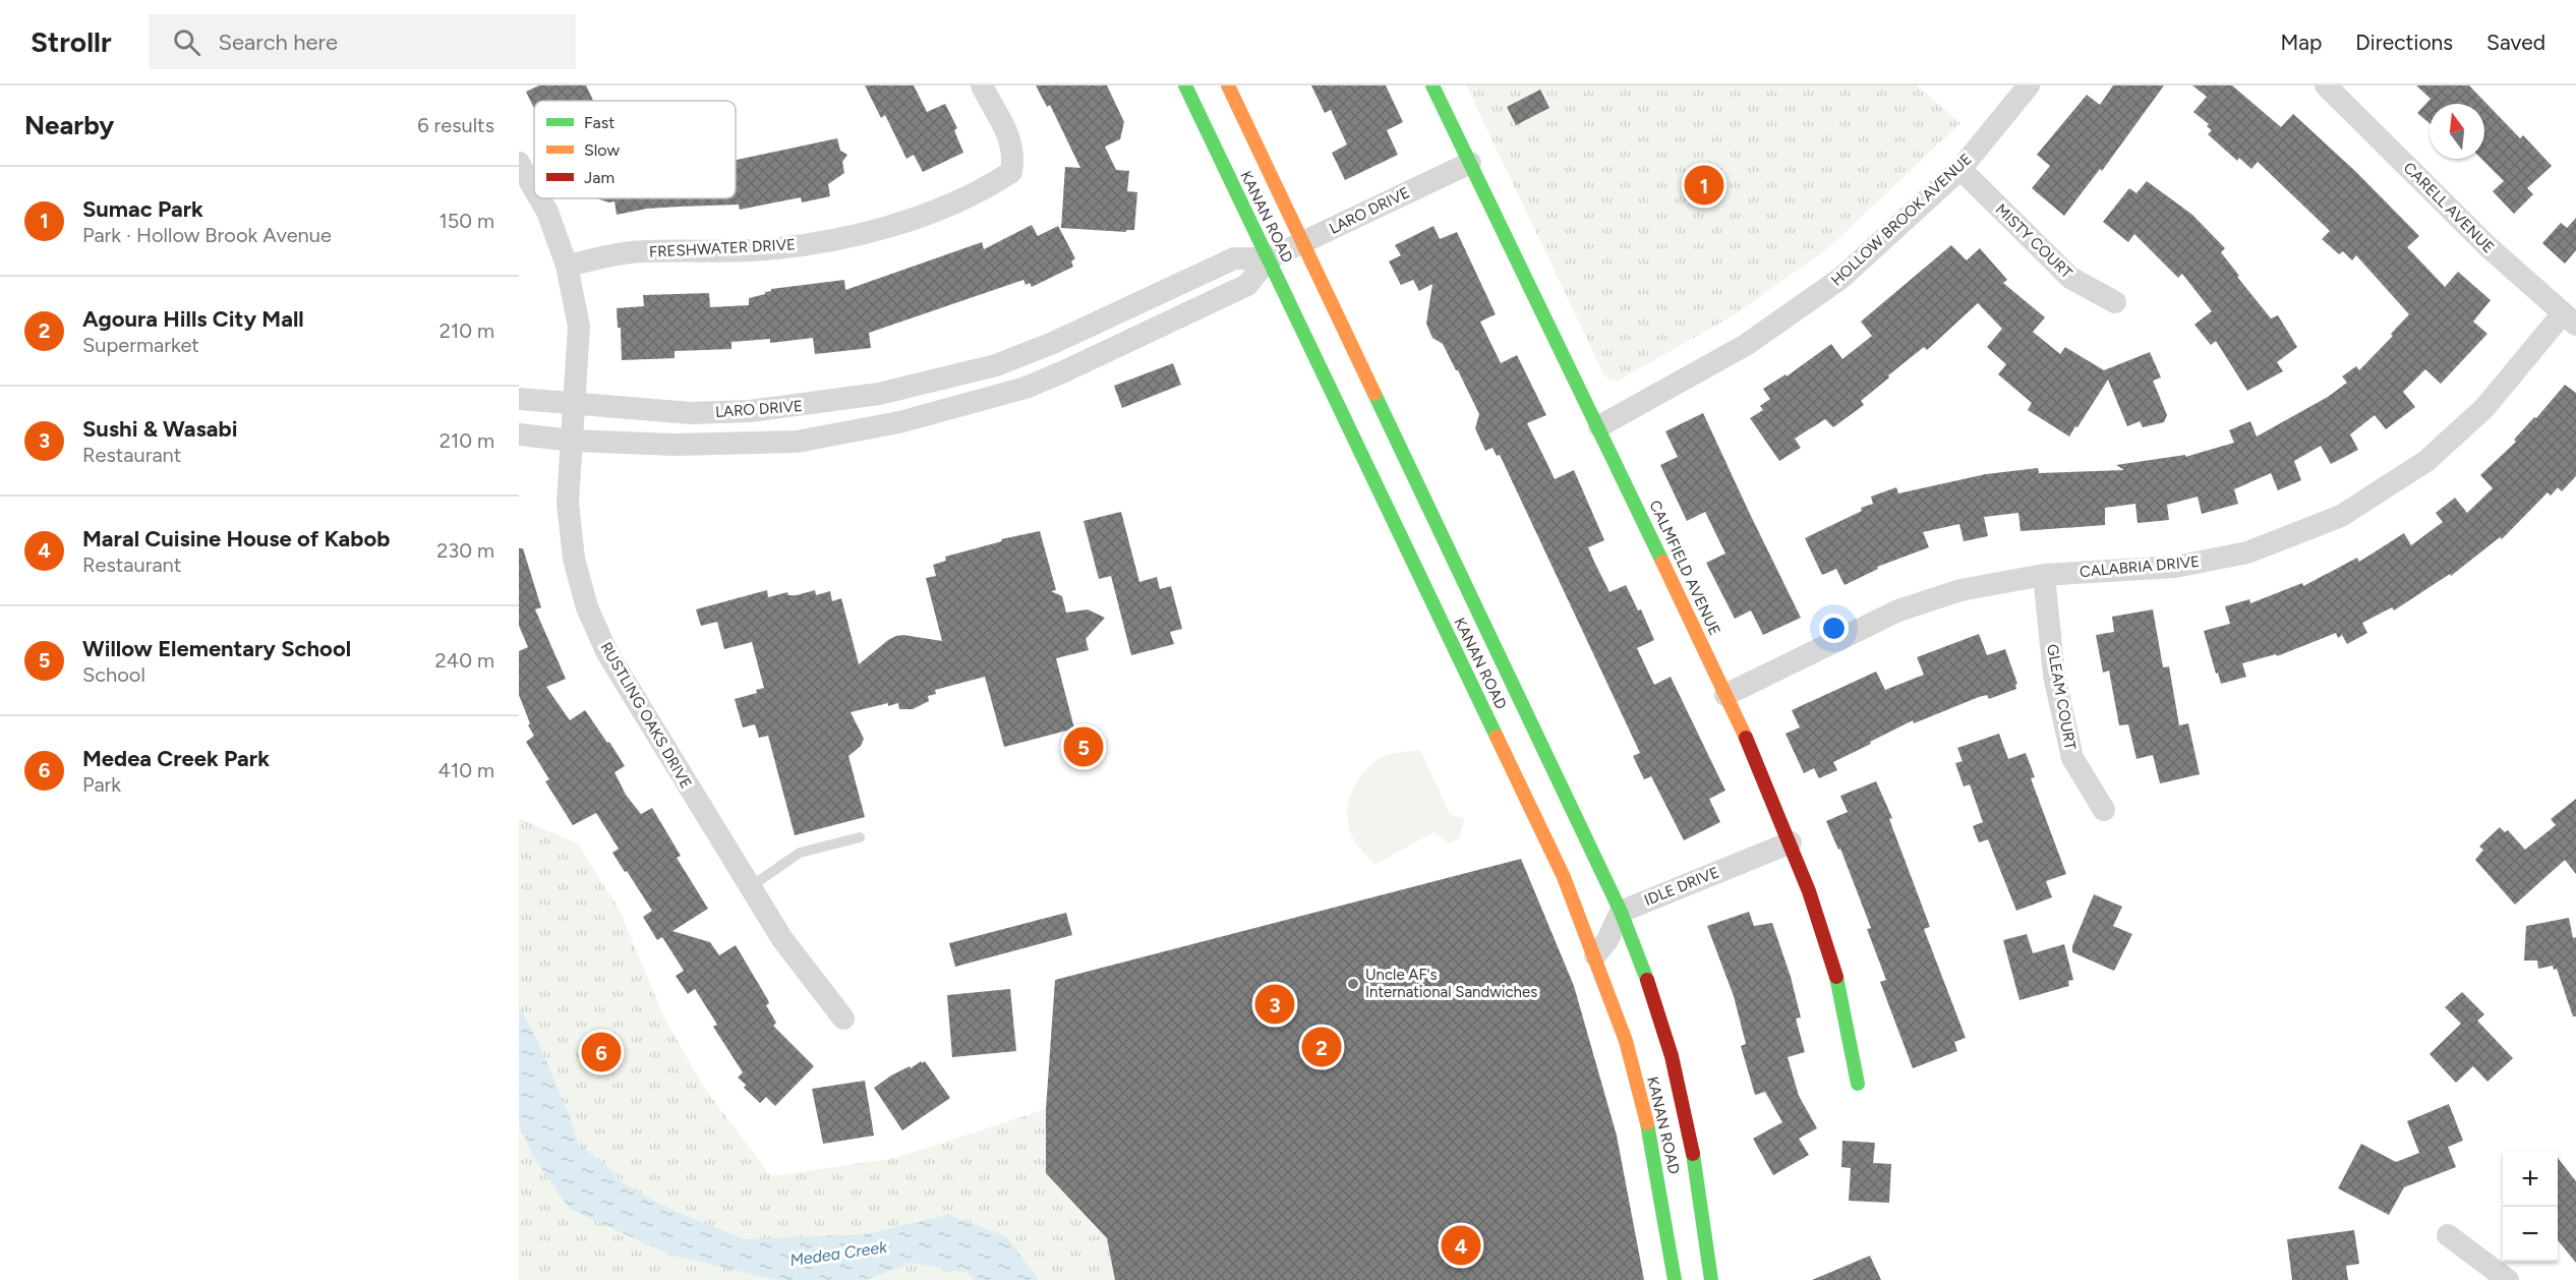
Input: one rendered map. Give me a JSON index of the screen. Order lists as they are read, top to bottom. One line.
{"streets":{"main road":["KANAN ROAD","CALMFIELD AVENUE"],"street":["CARELL AVENUE","LARO DRIVE","HOLLOW BROOK AVENUE","MISTY COURT","FRESHWATER DRIVE","CALABRIA DRIVE","GLEAM COURT","RUSTLING OAKS DRIVE","IDLE DRIVE"]},"crossings":[["CARELL AVENUE","CALABRIA DRIVE"],["LARO DRIVE","KANAN ROAD"],["LARO DRIVE","CALMFIELD AVENUE"],["LARO DRIVE","RUSTLING OAKS DRIVE"],["KANAN ROAD","IDLE DRIVE"],["HOLLOW BROOK AVENUE","MISTY COURT"],["HOLLOW BROOK AVENUE","CALMFIELD AVENUE"],["FRESHWATER DRIVE","RUSTLING OAKS DRIVE"],["CALABRIA DRIVE","CALMFIELD AVENUE"],["CALABRIA DRIVE","GLEAM COURT"],["CALMFIELD AVENUE","IDLE DRIVE"]],"water":["Medea Creek"],"places":["Uncle AF's International Sandwiches"],"legend":["Fast","Slow","Jam"],"north":"top","page":{"header":"Strollr","search":"Search here","nav":["Map","Directions","Saved"],"heading":["Nearby","6 results"],"pins":["1","5","3","2","6","4"],"list":[{"mark":"1","name":"Sumac Park","note":"Park · Hollow Brook Avenue","value":"150 m"},{"mark":"2","name":"Agoura Hills City Mall","note":"Supermarket","value":"210 m"},{"mark":"3","name":"Sushi & Wasabi","note":"Restaurant","value":"210 m"},{"mark":"4","name":"Maral Cuisine House of Kabob","note":"Restaurant","value":"230 m"},{"mark":"5","name":"Willow Elementary School","note":"School","value":"240 m"},{"mark":"6","name":"Medea Creek Park","note":"Park","value":"410 m"}],"map_buttons":["+","−"]}}
